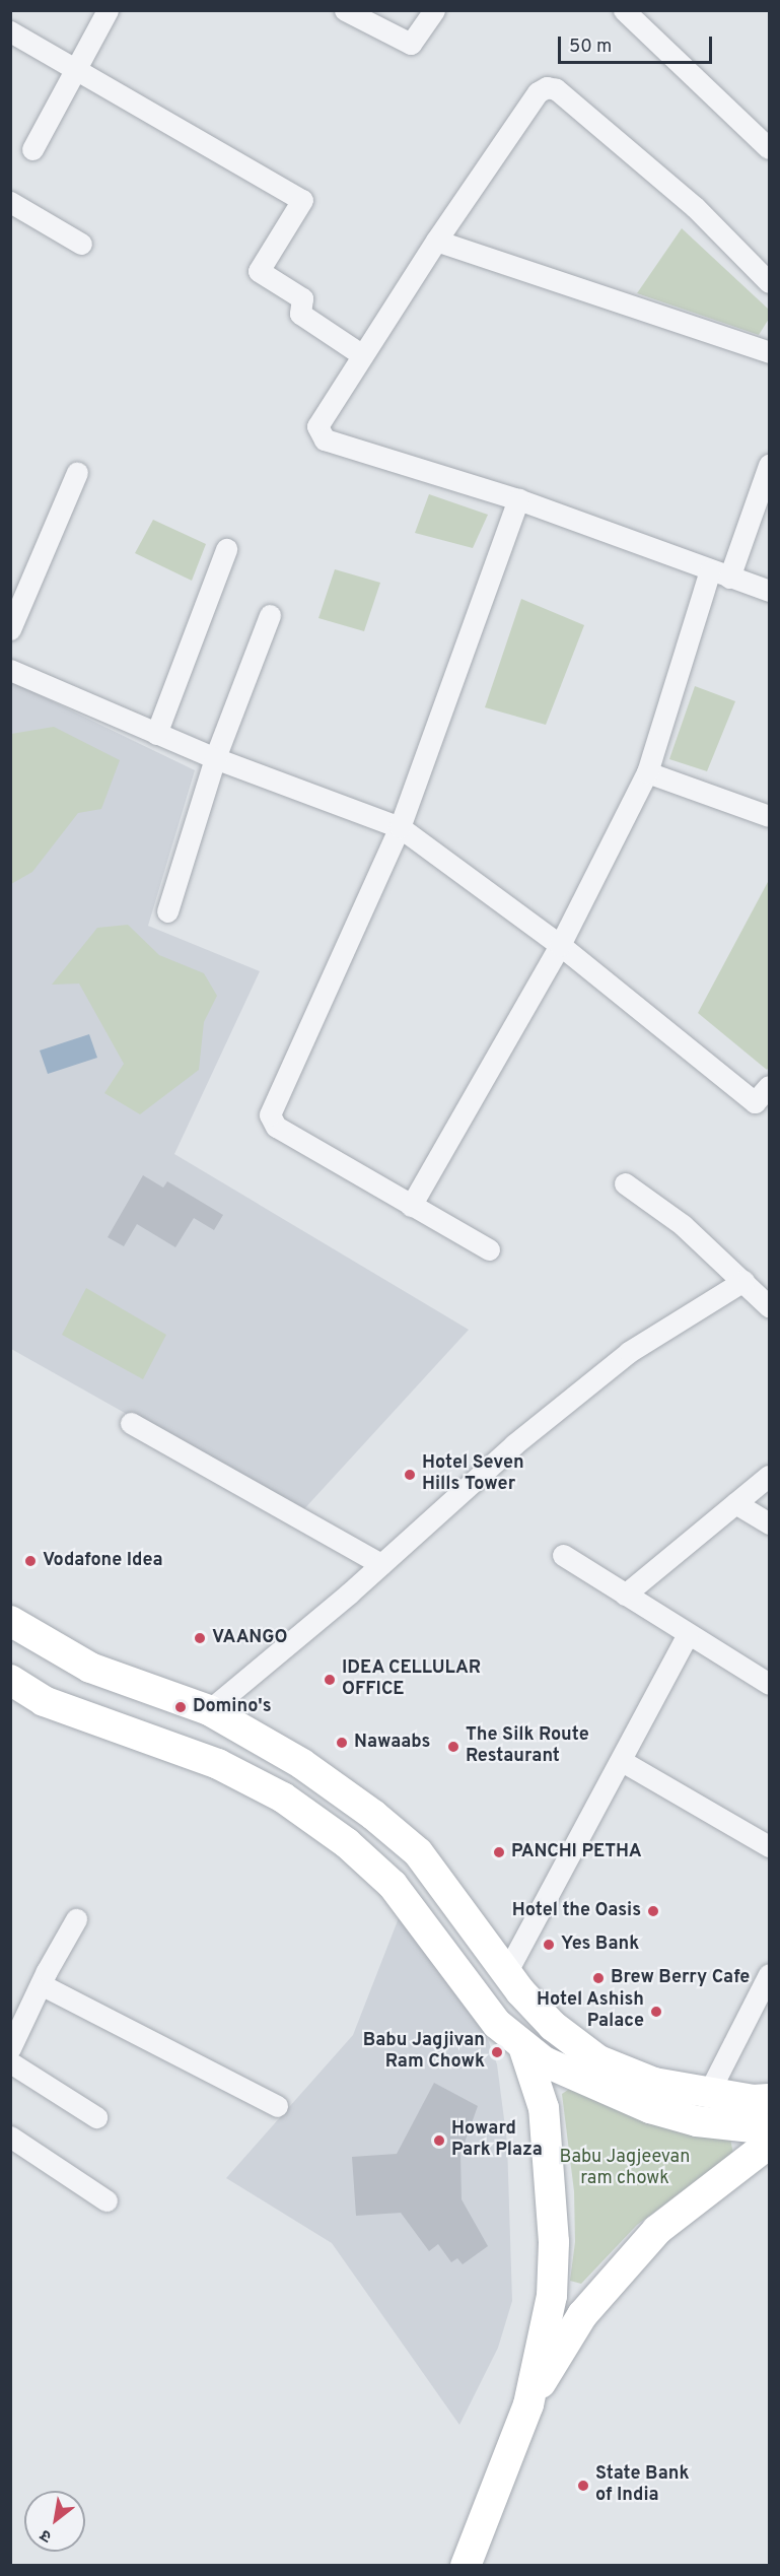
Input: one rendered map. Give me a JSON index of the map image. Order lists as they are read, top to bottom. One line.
{"parks":["Babu Jagjeevan ram chowk"],"places":["Hotel Seven Hills Tower","Vodafone Idea","VAANGO","IDEA CELLULAR OFFICE","Domino's","Nawaabs","The Silk Route Restaurant","PANCHI PETHA","Hotel the Oasis","Yes Bank","Brew Berry Cafe","Hotel Ashish Palace","Babu Jagjivan Ram Chowk","Howard Park Plaza","State Bank of India"],"scale_bar":"50 m","north":"bottom left"}
